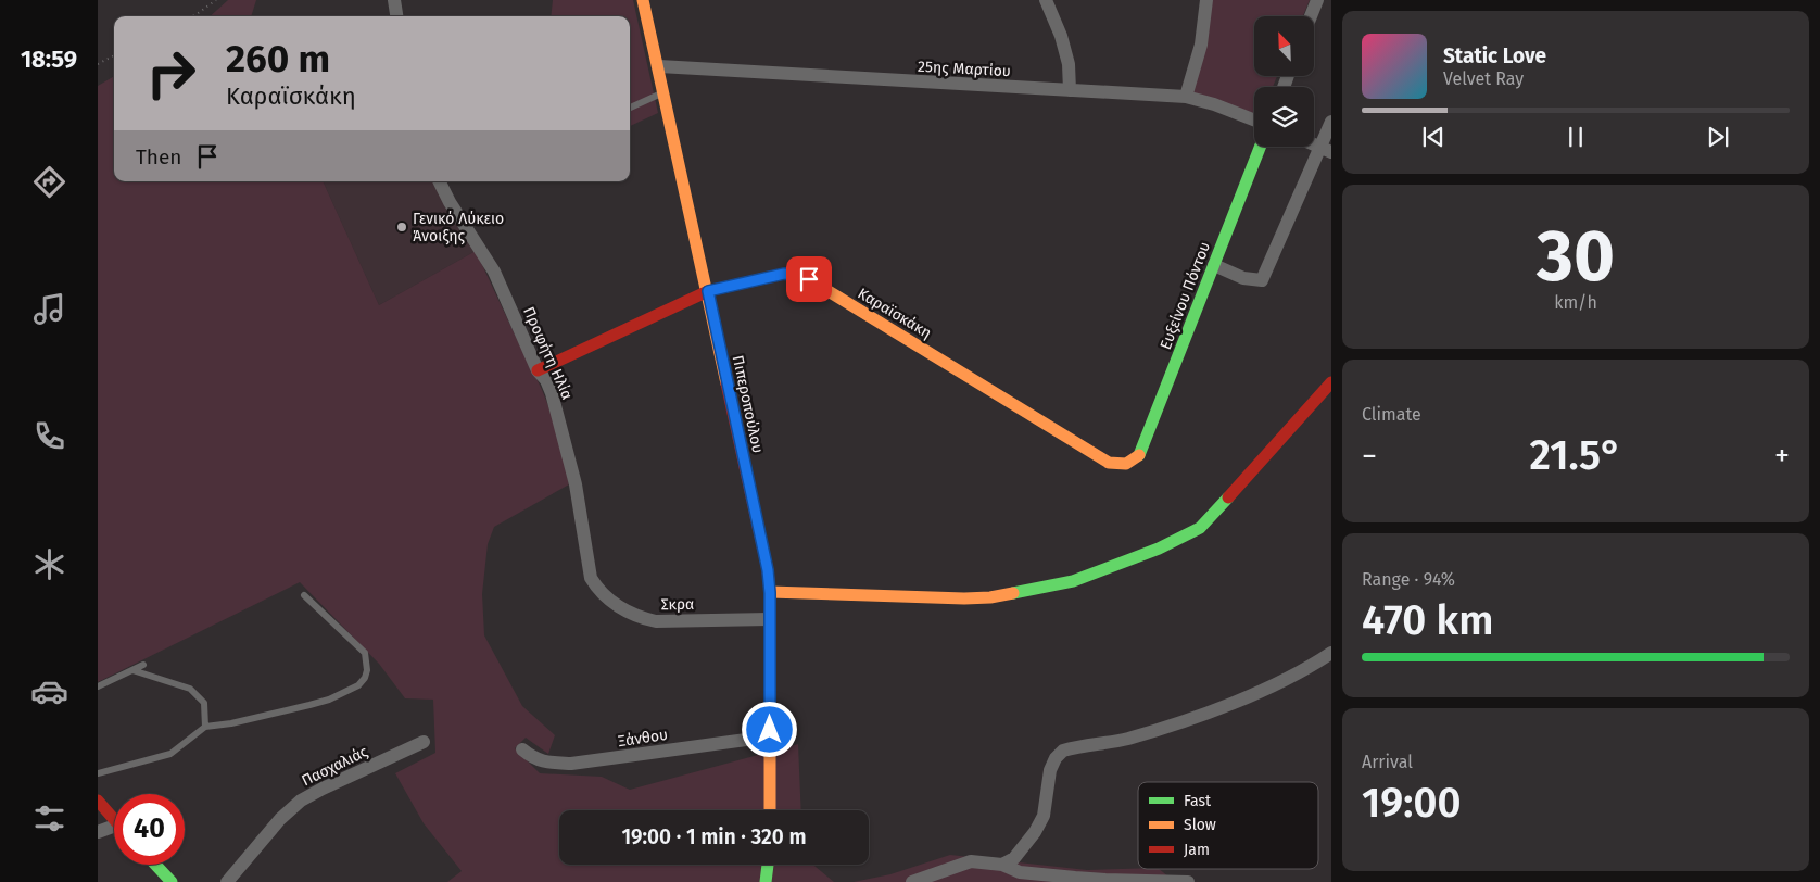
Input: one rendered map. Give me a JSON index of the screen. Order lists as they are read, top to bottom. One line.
{"streets":{"street":["25ης Μαρτίου","Ευξείνου Πόντου","Καραϊσκάκη","Προφήτη Ηλία","Πιπεροπούλου","Σκρα","Ξάνθου","Πασχαλιάς"]},"crossings":[["25ης Μαρτίου","Πιπεροπούλου"],["Ευξείνου Πόντου","Καραϊσκάκη"],["Καραϊσκάκη","Προφήτη Ηλία"],["Καραϊσκάκη","Πιπεροπούλου"],["Προφήτη Ηλία","Σκρα"],["Πιπεροπούλου","Σκρα"],["Πιπεροπούλου","Ξάνθου"]],"places":["Γενικό Λύκειο Άνοιξης"],"legend":["Fast","Slow","Jam"],"north":"top left","page":{"tabs":"18:59","turn":["260 m","Καραϊσκάκη"],"song":["Static Love","Velvet Ray"],"then":"Then","tile":[["30","km/h"],"Climate",["Range · 94%","470 km"],["Arrival","19:00"]],"heat":["−","21.5°","+"],"limit":"40","trip":"19:00 · 1 min · 320 m"}}
